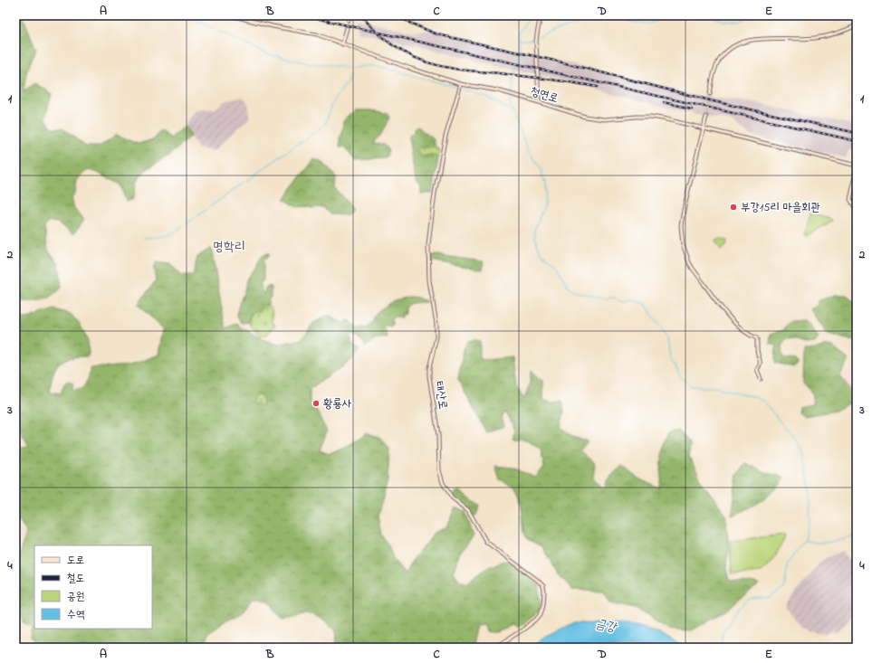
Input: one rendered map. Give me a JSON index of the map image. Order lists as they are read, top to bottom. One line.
{"streets":{"street":["청연로","태산로"]},"crossings":[["청연로","태산로"]],"districts":["명학리"],"water":["금강"],"places":["부강15리 마을회관","황룡사"],"legend":["도로","철도","공원","수역"],"grid":{"columns":["A","B","C","D","E"],"rows":["1","2","3","4"]}}
